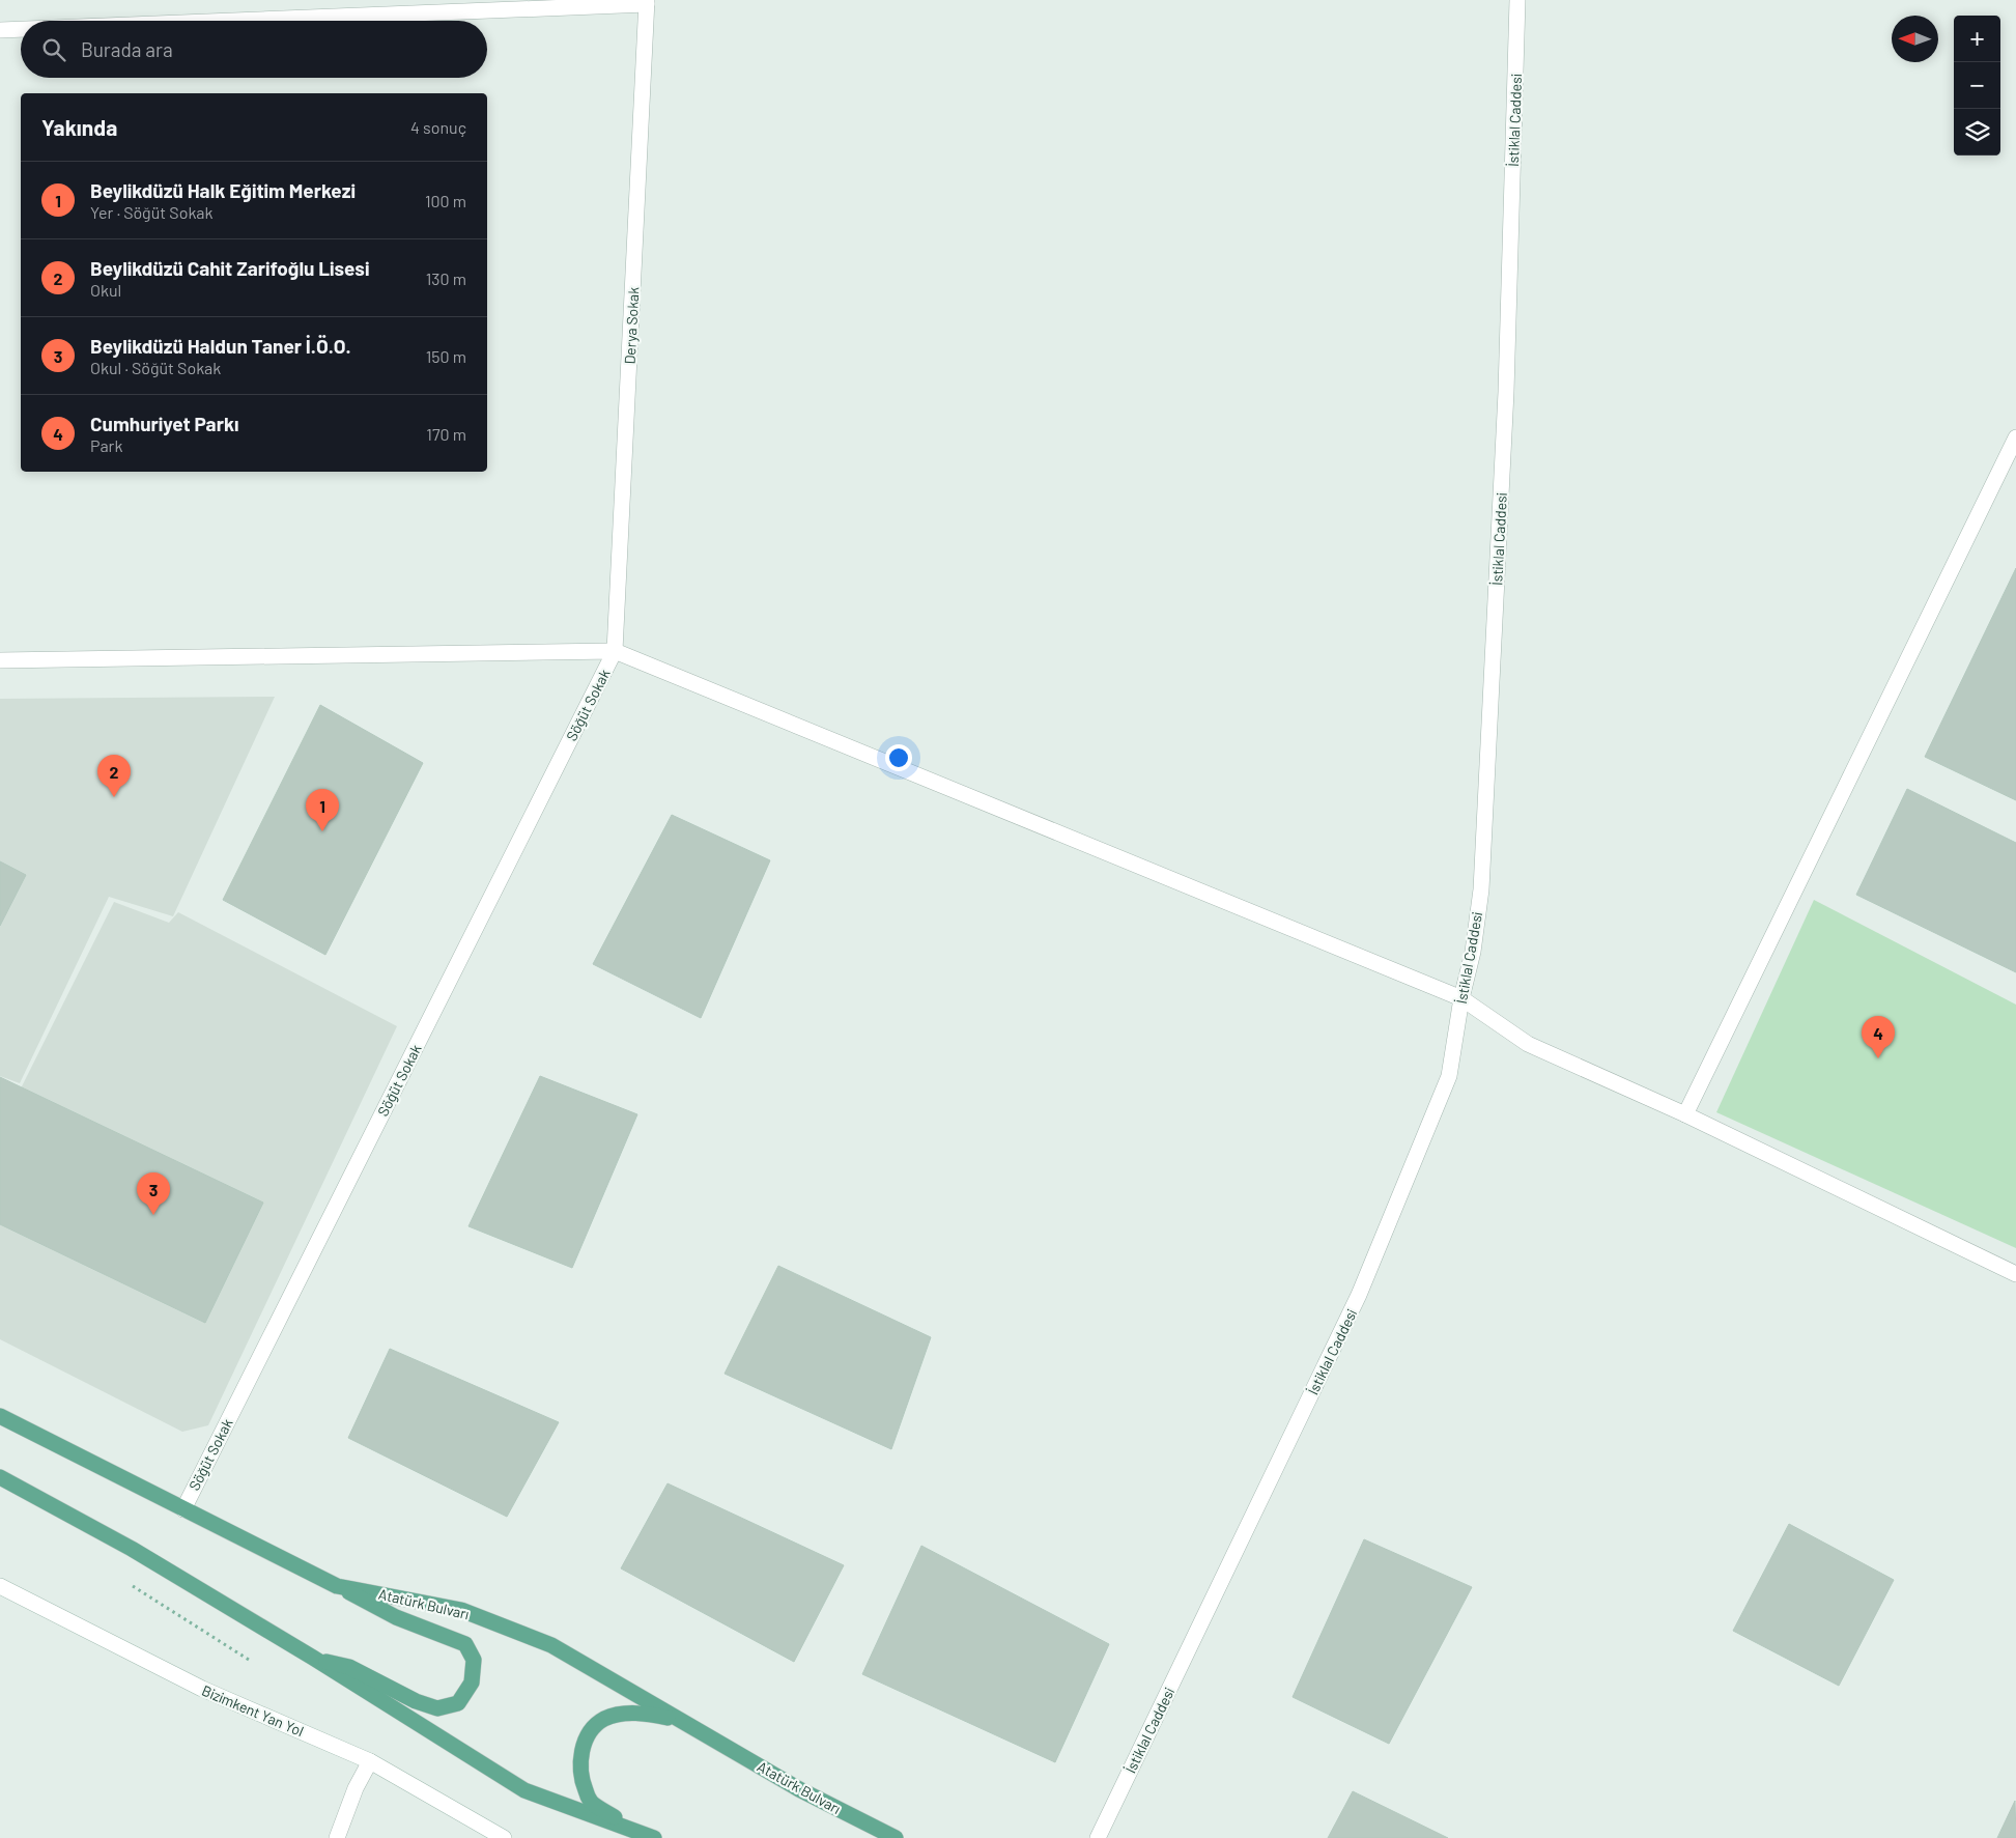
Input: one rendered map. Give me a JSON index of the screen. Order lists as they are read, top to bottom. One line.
{"streets":{"main road":["Atatürk Bulvarı"],"street":["İstiklal Caddesi","Derya Sokak","Söğüt Sokak","Bizimkent Yan Yol"]},"crossings":[["Derya Sokak","Söğüt Sokak"],["Söğüt Sokak","Atatürk Bulvarı"]],"north":"left","page":{"map_buttons":["+","−"],"search":"Burada ara","heading":["Yakında","4 sonuç"],"list":[{"mark":"1","name":"Beylikdüzü Halk Eğitim Merkezi","note":"Yer · Söğüt Sokak","value":"100 m"},{"mark":"2","name":"Beylikdüzü Cahit Zarifoğlu Lisesi","note":"Okul","value":"130 m"},{"mark":"3","name":"Beylikdüzü Haldun Taner İ.Ö.O.","note":"Okul · Söğüt Sokak","value":"150 m"},{"mark":"4","name":"Cumhuriyet Parkı","note":"Park","value":"170 m"}],"pins":["2","1","4","3"]}}
